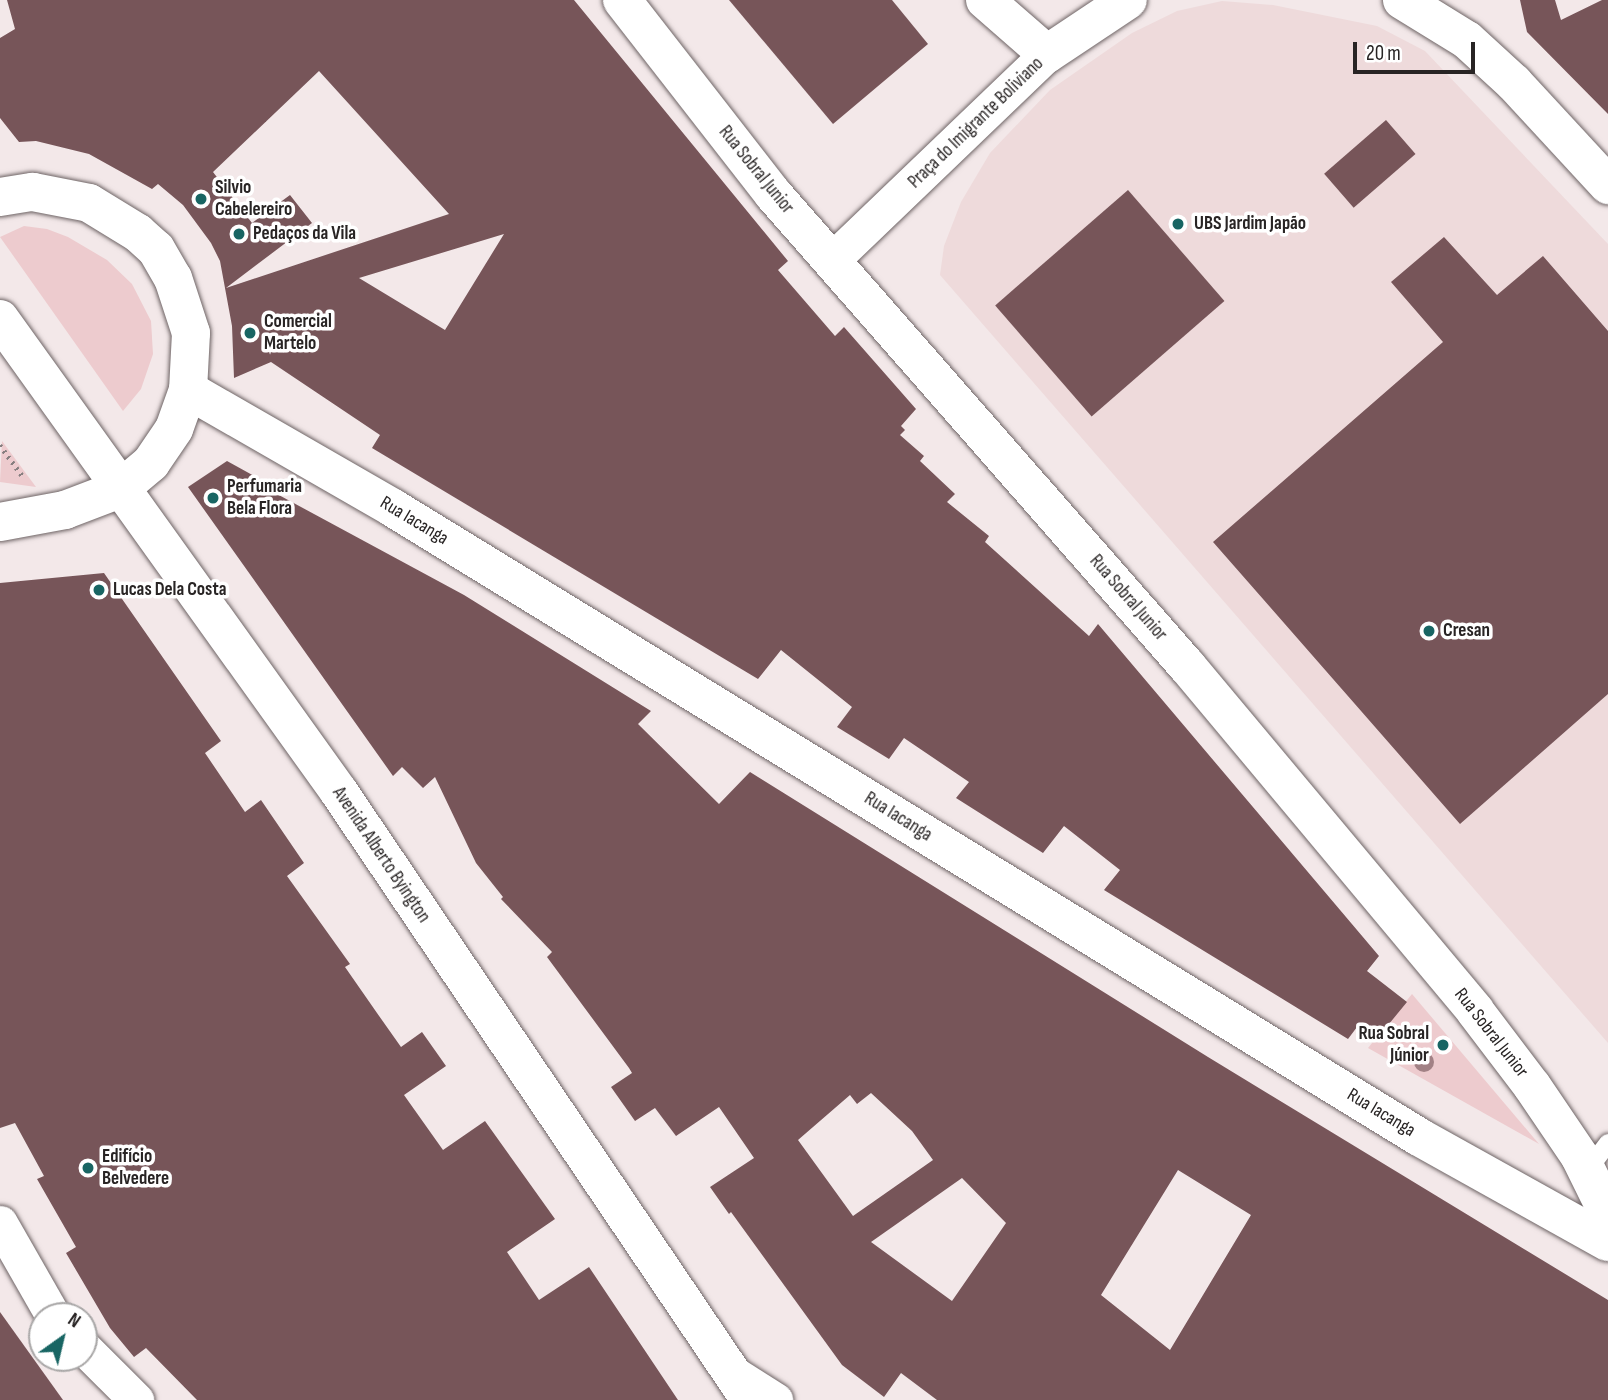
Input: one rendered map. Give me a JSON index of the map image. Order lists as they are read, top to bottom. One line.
{"streets":{"street":["Praça do Imigrante Boliviano","Rua Sobral Junior","Rua Iacanga","Avenida Alberto Byington"]},"crossings":[["Praça do Imigrante Boliviano","Rua Sobral Junior"]],"places":["Silvio Cabelereiro","UBS Jardim Japão","Pedaços da Vila","Comercial Martelo","Perfumaria Bela Flora","Lucas Dela Costa","Cresan","Rua Sobral Júnior","Edifício Belvedere"],"scale_bar":"20 m","north":"top right"}
